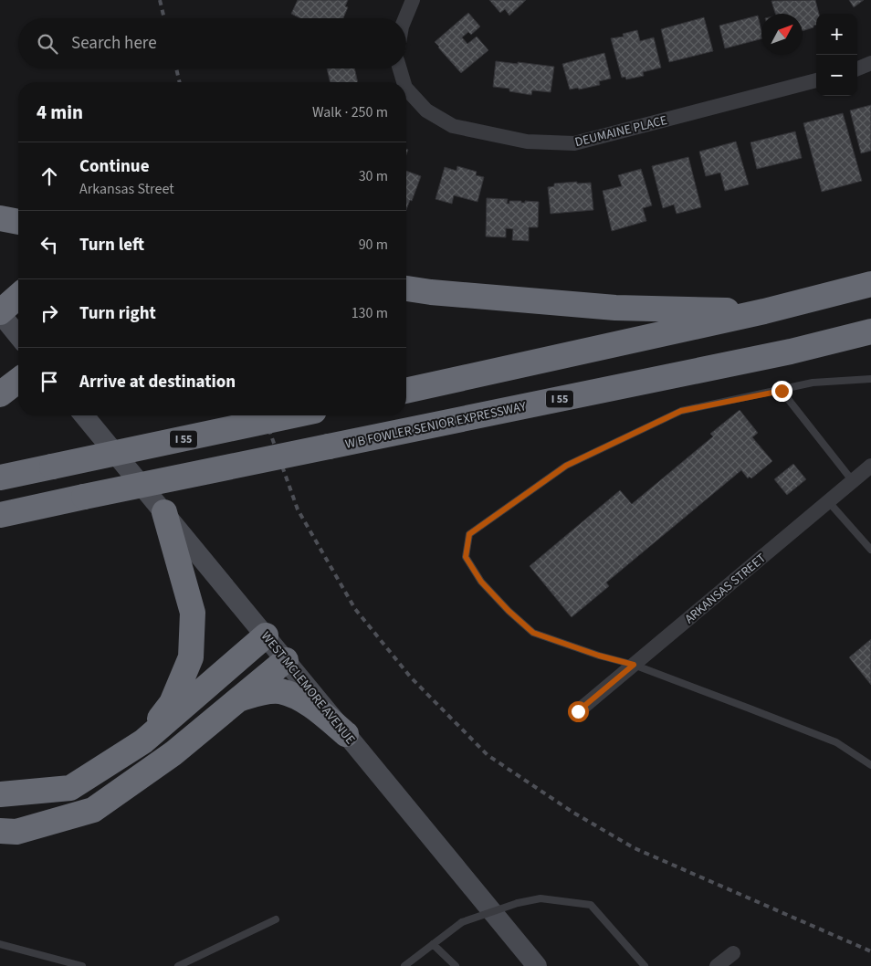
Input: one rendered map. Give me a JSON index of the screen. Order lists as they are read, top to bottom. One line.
{"streets":{"highway":["I 55","W B FOWLER SENIOR EXPRESSWAY"],"main road":["WEST MCLEMORE AVENUE"],"street":["DEUMAINE PLACE","ARKANSAS STREET"]},"north":"top right","page":{"map_buttons":["+","−"],"search":"Search here","heading":["4 min","Walk · 250 m"],"list":[["Continue","Arkansas Street","30 m"],["Turn left","90 m"],["Turn right","130 m"],"Arrive at destination"]}}
